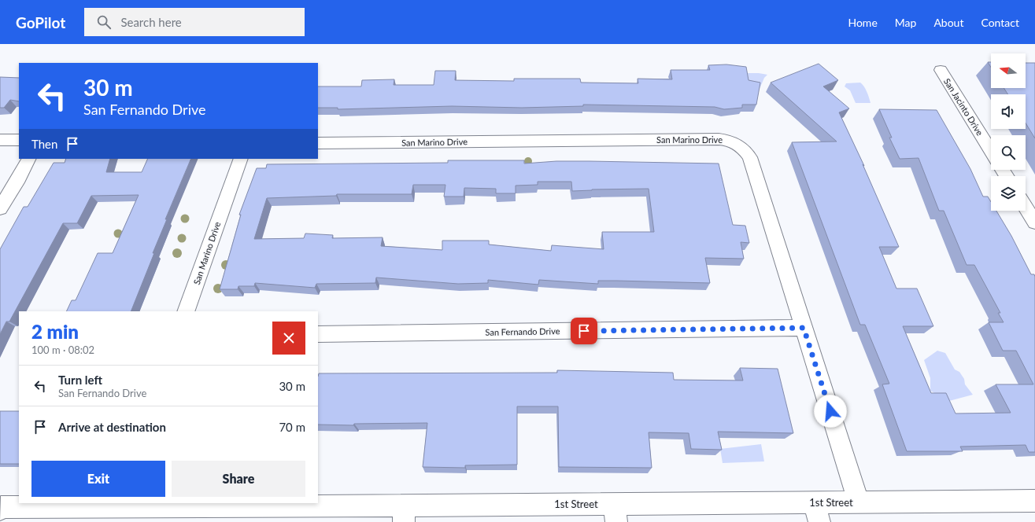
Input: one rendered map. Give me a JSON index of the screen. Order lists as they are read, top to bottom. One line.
{"streets":{"street":["San Jacinto Drive","San Marino Drive","San Fernando Drive","1st Street"]},"crossings":[["San Marino Drive","San Fernando Drive"],["San Marino Drive","1st Street"]],"north":"left","page":{"header":"GoPilot","search":"Search here","nav":["Home","Map","About","Contact"],"turn":["30 m","San Fernando Drive"],"then":"Then","heading":["2 min","100 m · 08:02"],"list":[{"name":"Turn left","note":"San Fernando Drive","value":"30 m"},{"name":"Arrive at destination","value":"70 m"}],"buttons":["Exit","Share"]}}
